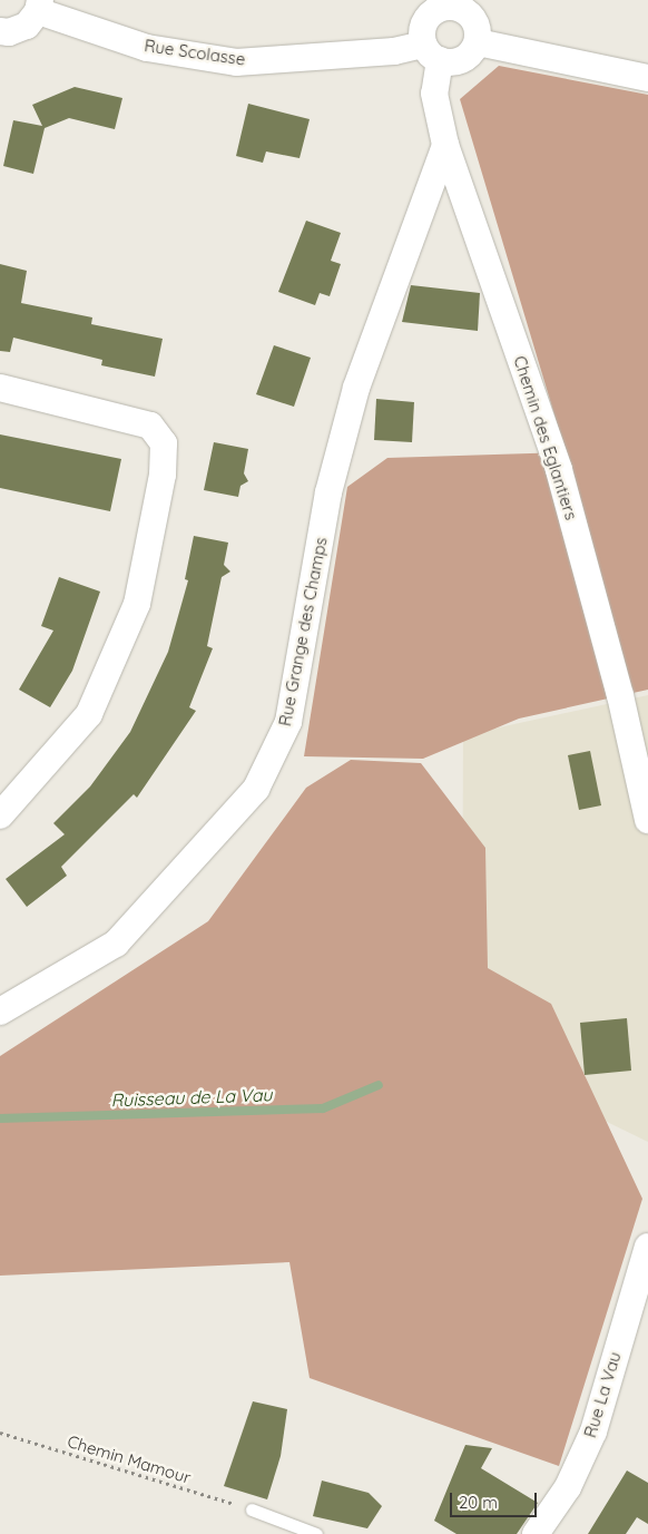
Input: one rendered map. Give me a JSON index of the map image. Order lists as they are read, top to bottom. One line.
{"streets":{"street":["Rue Scolasse","Chemin des Eglantiers","Rue Grange des Champs","Rue La Vau"],"path":["Chemin Mamour"]},"crossings":[["Rue Scolasse","Chemin des Eglantiers"],["Chemin des Eglantiers","Rue Grange des Champs"]],"water":["Ruisseau de La Vau"],"scale_bar":"20 m"}
